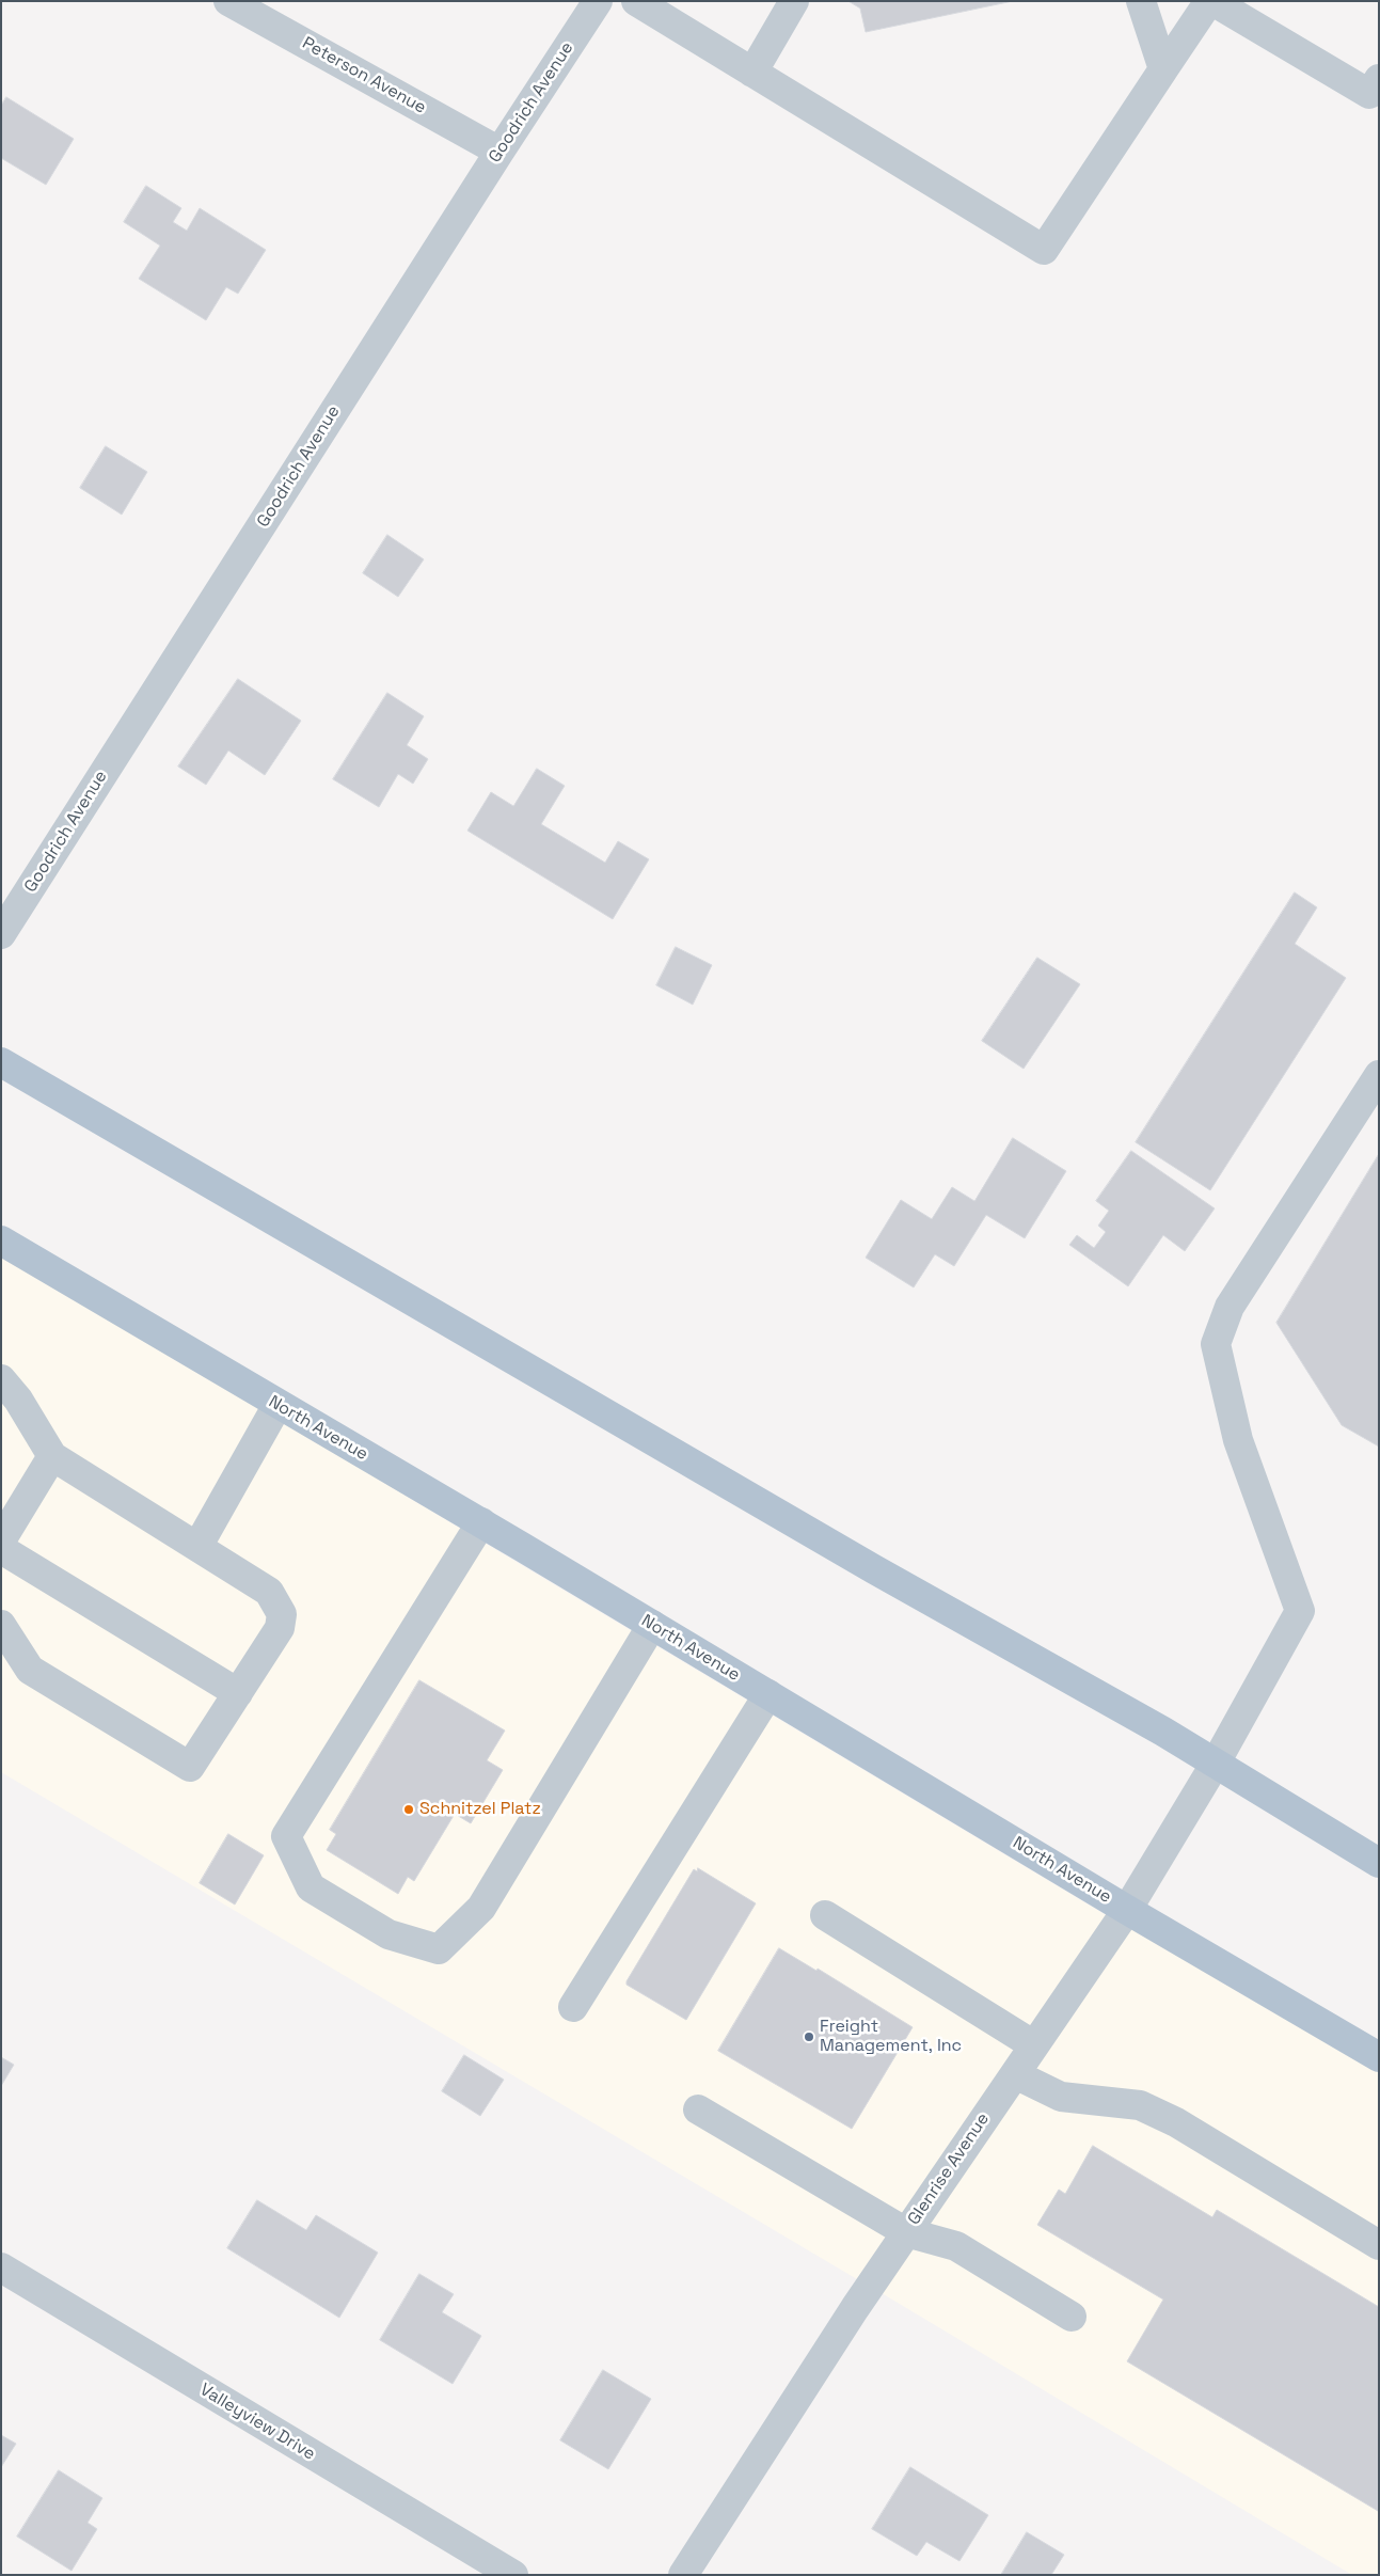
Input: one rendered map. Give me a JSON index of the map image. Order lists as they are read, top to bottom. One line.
{"streets":{"main road":["North Avenue"],"street":["Peterson Avenue","Goodrich Avenue","Glenrise Avenue","Valleyview Drive"]},"crossings":[["Peterson Avenue","Goodrich Avenue"],["North Avenue","Glenrise Avenue"]],"places":["Schnitzel Platz","Freight Management, Inc"]}
